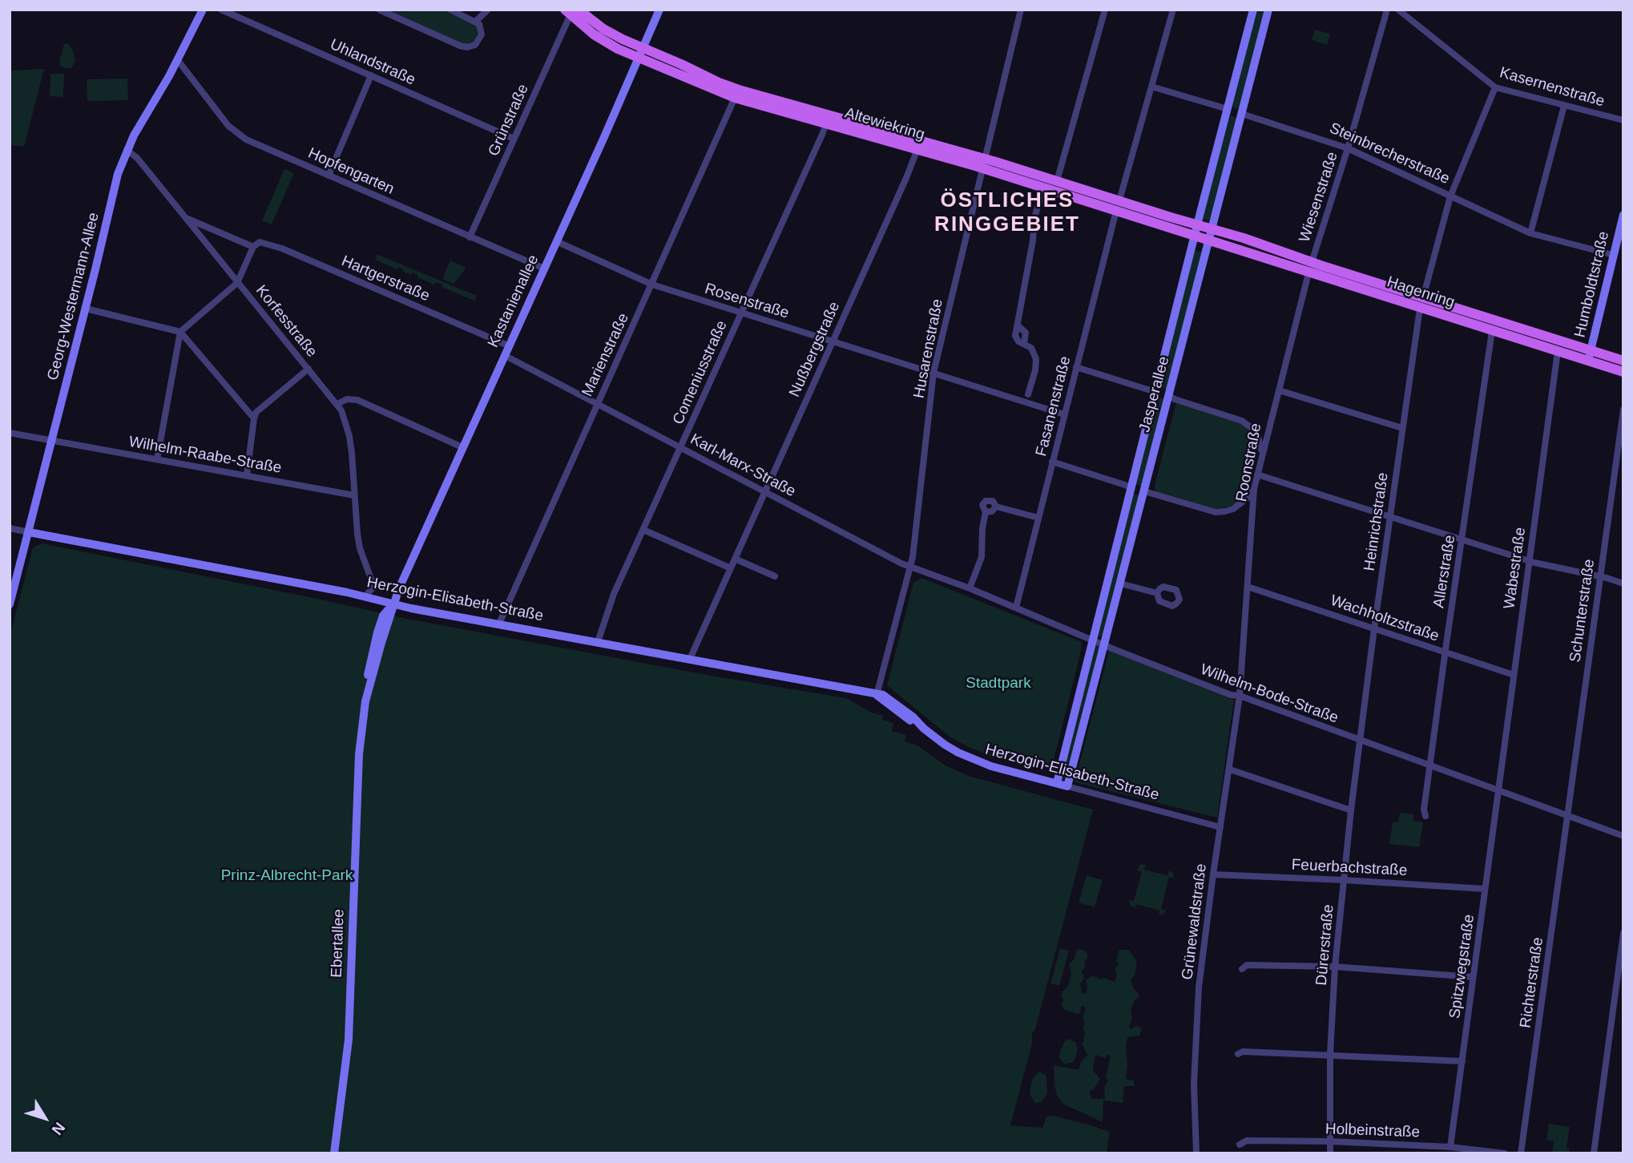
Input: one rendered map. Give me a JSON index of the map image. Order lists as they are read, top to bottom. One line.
{"streets":{"main road":["Altewiekring","Hagenring"],"street":["Uhlandstraße","Kasernenstraße","Grünstraße","Steinbrecherstraße","Hopfengarten","Wiesenstraße","Hartgerstraße","Humboldtstraße","Georg-Westermann-Allee","Kastanienallee","Rosenstraße","Korfesstraße","Husarenstraße","Nußbergstraße","Marienstraße","Comeniusstraße","Jasperallee","Fasanenstraße","Wilhelm-Raabe-Straße","Roonstraße","Karl-Marx-Straße","Heinrichstraße","Wabestraße","Allerstraße","Herzogin-Elisabeth-Straße","Schunterstraße","Wachholtzstraße","Wilhelm-Bode-Straße","Feuerbachstraße","Grünewaldstraße","Ebertallee","Dürerstraße","Spitzwegstraße","Richterstraße","Holbeinstraße"]},"crossings":[["Uhlandstraße","Grünstraße"],["Grünstraße","Altewiekring"],["Grünstraße","Hopfengarten"],["Altewiekring","Hagenring"],["Altewiekring","Kastanienallee"],["Altewiekring","Husarenstraße"],["Altewiekring","Nußbergstraße"],["Altewiekring","Marienstraße"],["Altewiekring","Comeniusstraße"],["Altewiekring","Jasperallee"],["Altewiekring","Fasanenstraße"],["Steinbrecherstraße","Wiesenstraße"],["Steinbrecherstraße","Humboldtstraße"],["Steinbrecherstraße","Jasperallee"],["Steinbrecherstraße","Fasanenstraße"],["Hopfengarten","Georg-Westermann-Allee"],["Hopfengarten","Kastanienallee"],["Wiesenstraße","Hagenring"],["Hartgerstraße","Kastanienallee"],["Humboldtstraße","Hagenring"],["Hagenring","Jasperallee"],["Hagenring","Roonstraße"],["Hagenring","Heinrichstraße"],["Hagenring","Wabestraße"],["Hagenring","Allerstraße"],["Georg-Westermann-Allee","Korfesstraße"],["Georg-Westermann-Allee","Wilhelm-Raabe-Straße"],["Georg-Westermann-Allee","Herzogin-Elisabeth-Straße"],["Kastanienallee","Rosenstraße"],["Kastanienallee","Karl-Marx-Straße"],["Kastanienallee","Herzogin-Elisabeth-Straße"],["Kastanienallee","Ebertallee"],["Rosenstraße","Husarenstraße"],["Rosenstraße","Nußbergstraße"],["Rosenstraße","Marienstraße"],["Rosenstraße","Comeniusstraße"],["Rosenstraße","Fasanenstraße"],["Korfesstraße","Wilhelm-Raabe-Straße"],["Korfesstraße","Herzogin-Elisabeth-Straße"],["Husarenstraße","Karl-Marx-Straße"],["Husarenstraße","Herzogin-Elisabeth-Straße"],["Husarenstraße","Wilhelm-Bode-Straße"],["Nußbergstraße","Karl-Marx-Straße"],["Nußbergstraße","Herzogin-Elisabeth-Straße"],["Marienstraße","Karl-Marx-Straße"],["Marienstraße","Herzogin-Elisabeth-Straße"],["Comeniusstraße","Karl-Marx-Straße"],["Comeniusstraße","Herzogin-Elisabeth-Straße"],["Jasperallee","Herzogin-Elisabeth-Straße"],["Jasperallee","Wilhelm-Bode-Straße"],["Fasanenstraße","Wilhelm-Bode-Straße"],["Roonstraße","Wachholtzstraße"],["Roonstraße","Wilhelm-Bode-Straße"],["Roonstraße","Grünewaldstraße"],["Karl-Marx-Straße","Wilhelm-Bode-Straße"],["Heinrichstraße","Wachholtzstraße"],["Heinrichstraße","Wilhelm-Bode-Straße"],["Heinrichstraße","Dürerstraße"],["Wabestraße","Wachholtzstraße"],["Wabestraße","Wilhelm-Bode-Straße"],["Wabestraße","Spitzwegstraße"],["Allerstraße","Wachholtzstraße"],["Allerstraße","Wilhelm-Bode-Straße"],["Herzogin-Elisabeth-Straße","Grünewaldstraße"],["Herzogin-Elisabeth-Straße","Ebertallee"],["Schunterstraße","Wilhelm-Bode-Straße"],["Schunterstraße","Richterstraße"],["Wilhelm-Bode-Straße","Grünewaldstraße"],["Wilhelm-Bode-Straße","Dürerstraße"],["Wilhelm-Bode-Straße","Spitzwegstraße"],["Wilhelm-Bode-Straße","Richterstraße"],["Feuerbachstraße","Grünewaldstraße"],["Feuerbachstraße","Dürerstraße"],["Feuerbachstraße","Spitzwegstraße"],["Dürerstraße","Holbeinstraße"],["Spitzwegstraße","Holbeinstraße"]],"districts":["ÖSTLICHES RINGGEBIET"],"parks":["Stadtpark","Prinz-Albrecht-Park"],"north":"bottom right"}
